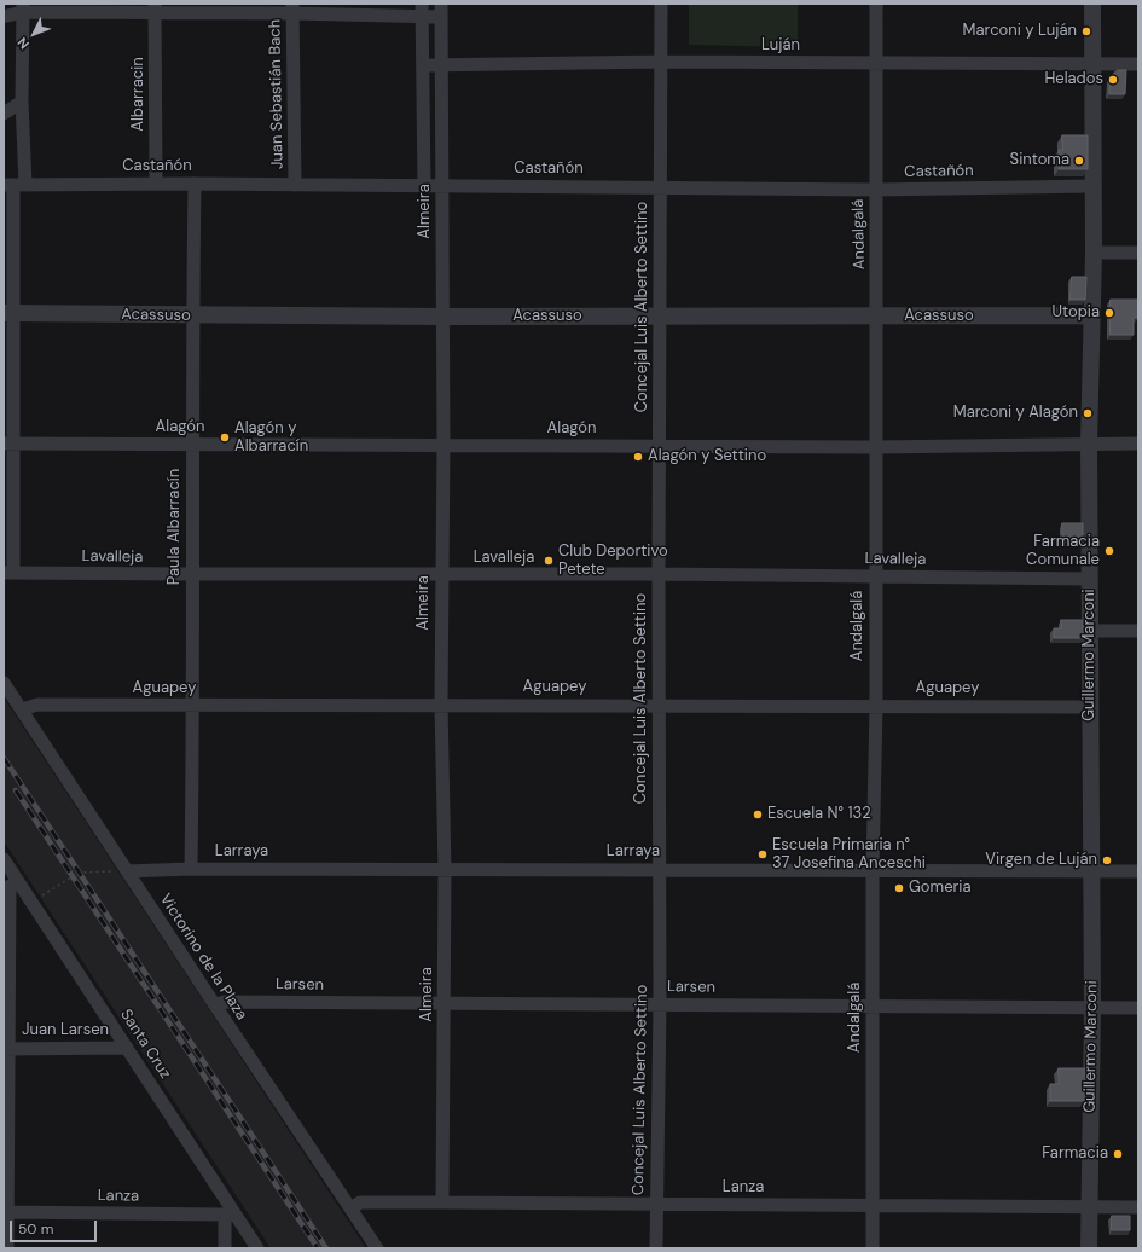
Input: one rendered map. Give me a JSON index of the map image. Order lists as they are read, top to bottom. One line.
{"streets":{"street":["Luján","Albarracin","Juan Sebastián Bach","Castañón","Almeira","Andalgalá","Concejal Luis Alberto Settino","Acassuso","Alagón","Paula Albarracín","Lavalleja","Guillermo Marconi","Aguapey","Larraya","Victorino de la Plaza","Larsen","Juan Larsen","Santa Cruz","Lanza"]},"crossings":[["Luján","Almeira"],["Luján","Andalgalá"],["Luján","Concejal Luis Alberto Settino"],["Luján","Guillermo Marconi"],["Albarracin","Castañón"],["Juan Sebastián Bach","Castañón"],["Castañón","Almeira"],["Castañón","Andalgalá"],["Castañón","Concejal Luis Alberto Settino"],["Castañón","Paula Albarracín"],["Castañón","Guillermo Marconi"],["Almeira","Acassuso"],["Almeira","Alagón"],["Almeira","Lavalleja"],["Almeira","Aguapey"],["Almeira","Larraya"],["Almeira","Larsen"],["Almeira","Lanza"],["Andalgalá","Acassuso"],["Andalgalá","Alagón"],["Andalgalá","Lavalleja"],["Andalgalá","Aguapey"],["Andalgalá","Larraya"],["Andalgalá","Larsen"],["Andalgalá","Lanza"],["Concejal Luis Alberto Settino","Acassuso"],["Concejal Luis Alberto Settino","Alagón"],["Concejal Luis Alberto Settino","Lavalleja"],["Concejal Luis Alberto Settino","Aguapey"],["Concejal Luis Alberto Settino","Larraya"],["Concejal Luis Alberto Settino","Larsen"],["Concejal Luis Alberto Settino","Lanza"],["Acassuso","Paula Albarracín"],["Acassuso","Guillermo Marconi"],["Alagón","Paula Albarracín"],["Alagón","Guillermo Marconi"],["Paula Albarracín","Lavalleja"],["Paula Albarracín","Aguapey"],["Paula Albarracín","Larraya"],["Lavalleja","Guillermo Marconi"],["Guillermo Marconi","Aguapey"],["Guillermo Marconi","Larraya"],["Guillermo Marconi","Larsen"],["Guillermo Marconi","Lanza"],["Aguapey","Victorino de la Plaza"],["Larraya","Victorino de la Plaza"],["Victorino de la Plaza","Larsen"],["Victorino de la Plaza","Lanza"],["Juan Larsen","Santa Cruz"],["Santa Cruz","Lanza"]],"places":["Marconi y Luján","Helados","Sintoma","Utopia","Marconi y Alagón","Alagón y Albarracín","Alagón y Settino","Farmacia Comunale","Club Deportivo Petete","Escuela N° 132","Escuela Primaria n° 37 Josefina Anceschi","Virgen de Luján","Gomeria","Farmacia"],"scale_bar":"50 m","north":"bottom left"}
